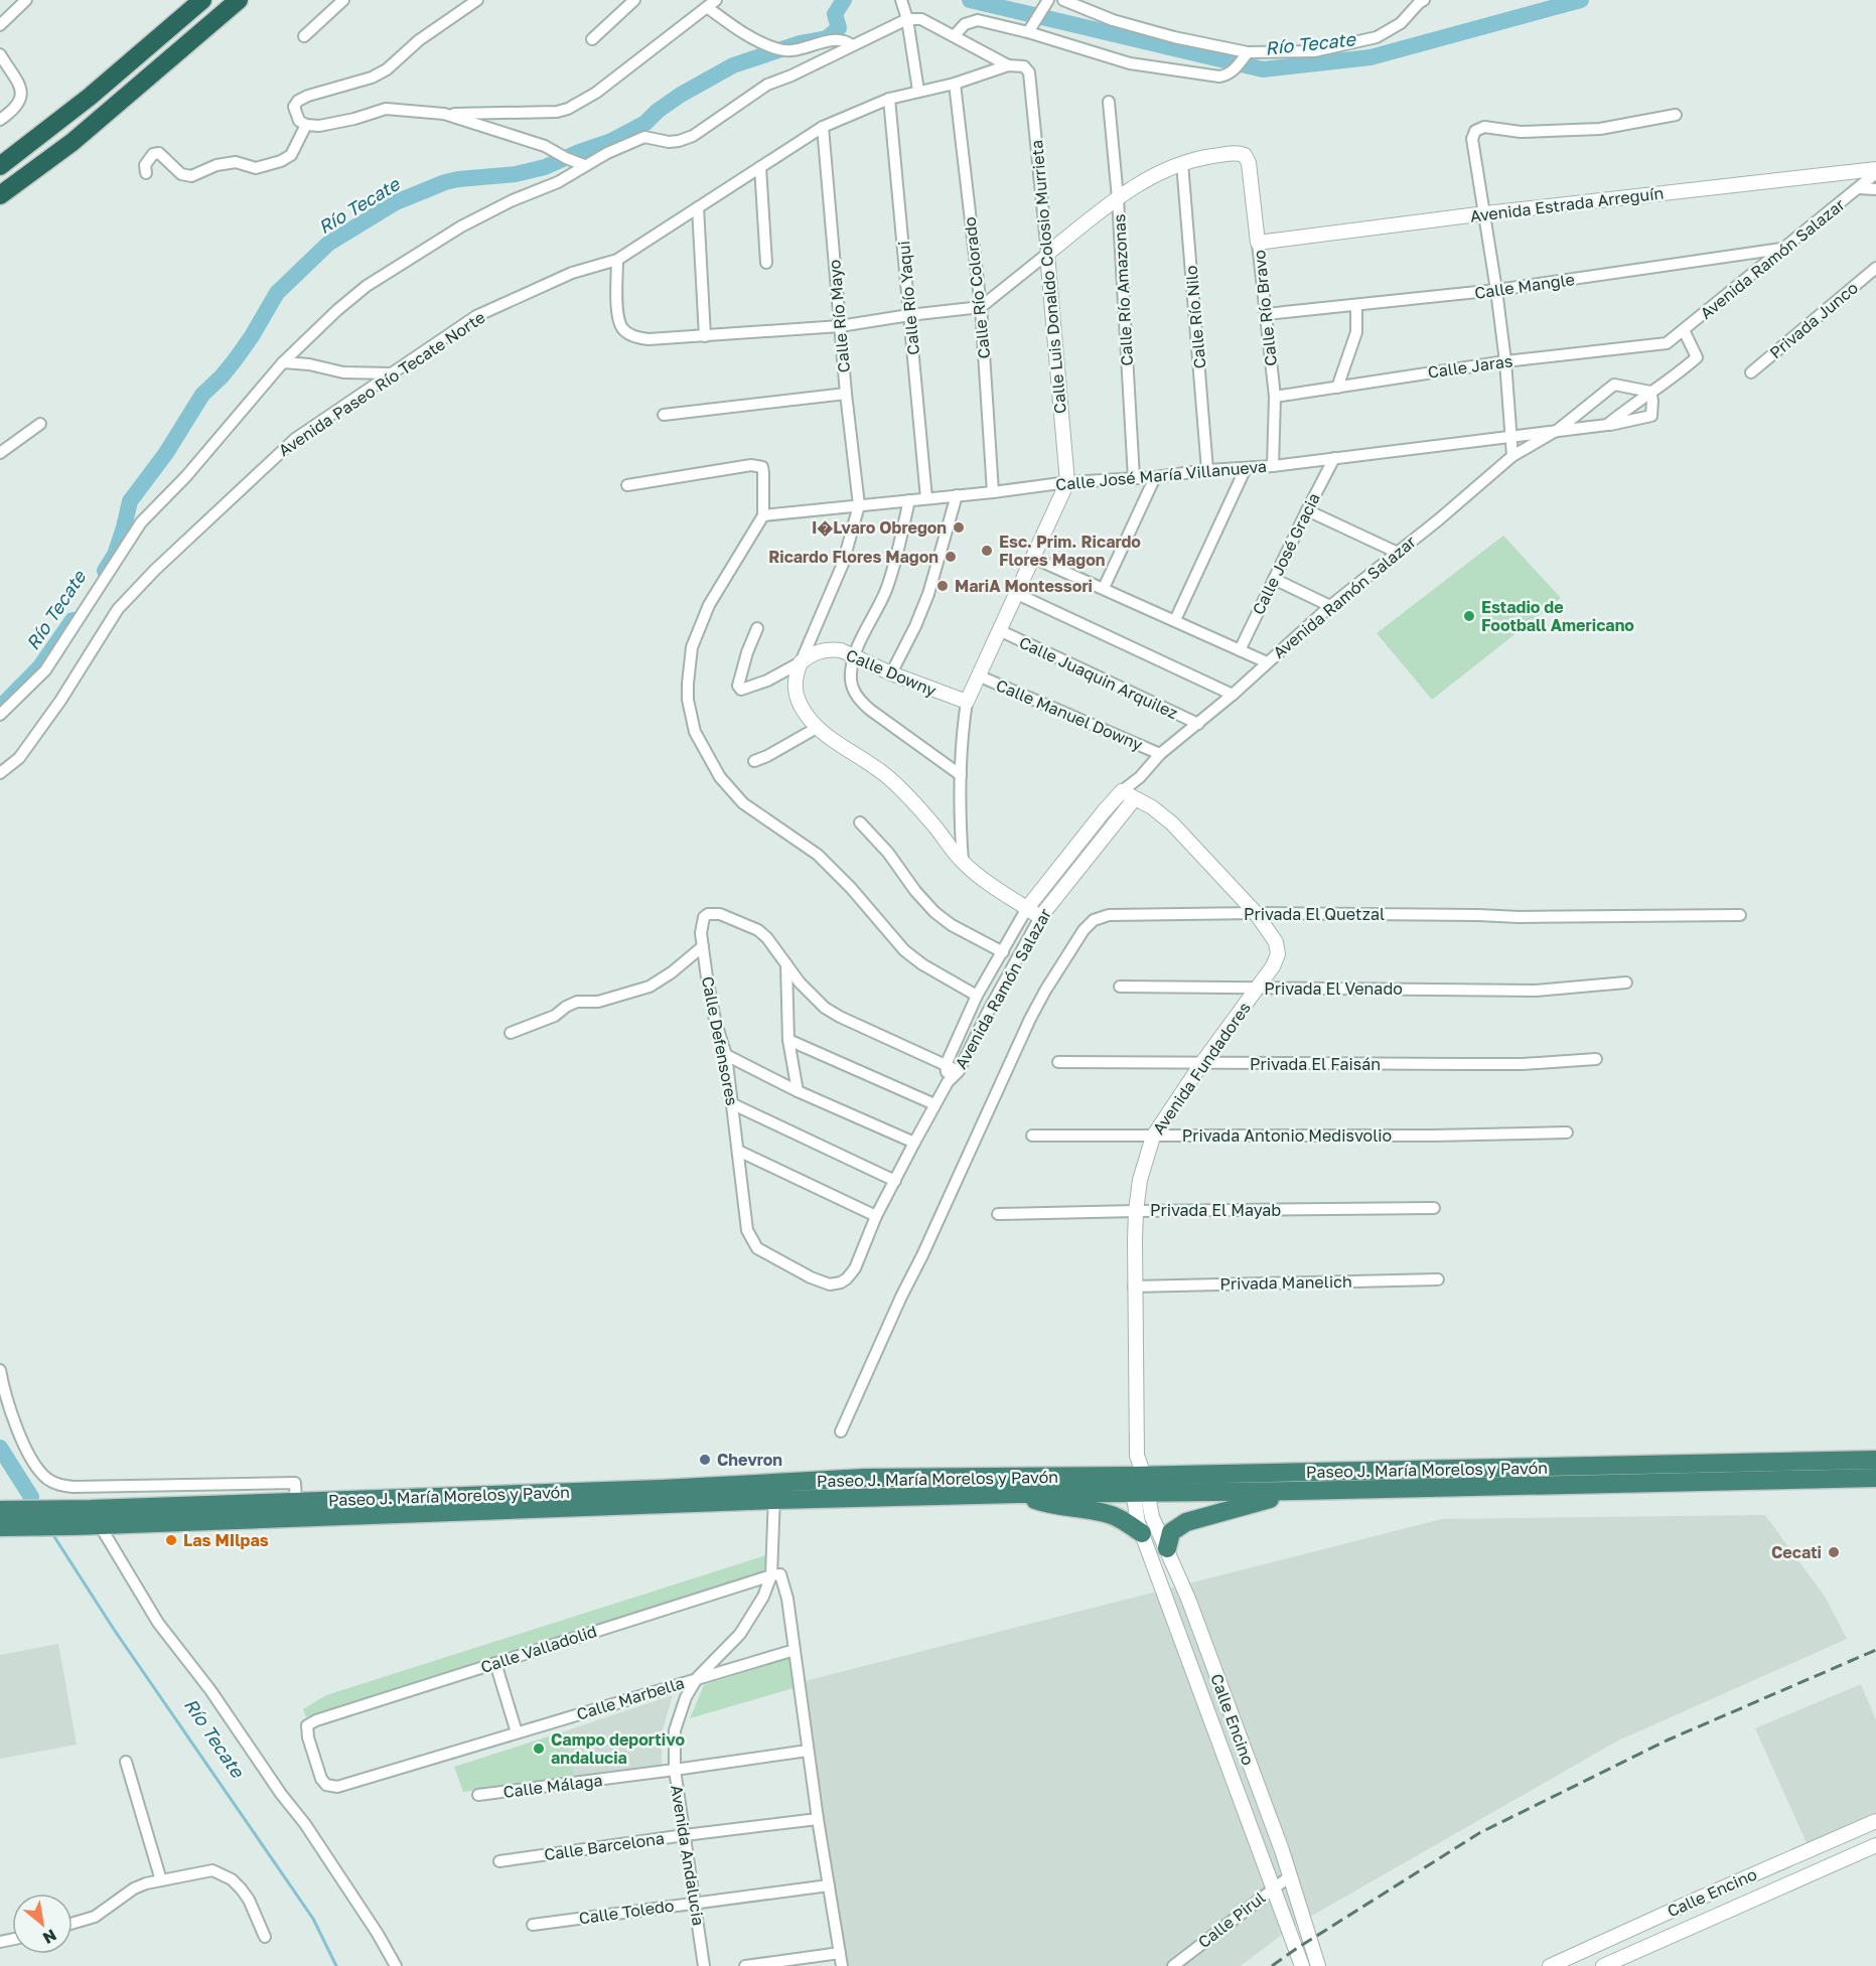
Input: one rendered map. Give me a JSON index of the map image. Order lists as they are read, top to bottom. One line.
{"streets":{"highway":["Paseo J. María Morelos y Pavón"],"street":["Avenida Estrada Arreguín","Avenida Ramón Salazar","Calle Luis Donaldo Colosio Murrieta","Calle Mangle","Calle Río Colorado","Calle Río Amazonas","Calle Río Yaqui","Calle Río Bravo","Calle Río Mayo","Calle Río Nilo","Privada Junco","Calle Jaras","Avenida Paseo Río Tecate Norte","Calle José María Villanueva","Calle José Gracia","Calle Downy","Calle Juaquin Arquilez","Calle Manuel Downy","Privada El Quetzal","Privada El Venado","Calle Defensores","Privada El Faisán","Avenida Fundadores","Privada Antonio Medisvolio","Privada El Mayab","Privada Manelich","Calle Valladolid","Calle Marbella","Calle Encino","Calle Málaga","Calle Barcelona","Avenida Andalucia","Calle Toledo","Calle Pirul"]},"crossings":[["Avenida Estrada Arreguín","Avenida Ramón Salazar"],["Avenida Estrada Arreguín","Calle Río Bravo"],["Avenida Ramón Salazar","Calle Mangle"],["Avenida Ramón Salazar","Calle Jaras"],["Avenida Ramón Salazar","Calle José María Villanueva"],["Avenida Ramón Salazar","Calle Juaquin Arquilez"],["Avenida Ramón Salazar","Calle Manuel Downy"],["Avenida Ramón Salazar","Calle Defensores"],["Avenida Ramón Salazar","Avenida Fundadores"],["Calle Luis Donaldo Colosio Murrieta","Avenida Paseo Río Tecate Norte"],["Calle Luis Donaldo Colosio Murrieta","Calle José María Villanueva"],["Calle Mangle","Calle Río Bravo"],["Calle Río Colorado","Avenida Paseo Río Tecate Norte"],["Calle Río Colorado","Calle José María Villanueva"],["Calle Río Amazonas","Calle José María Villanueva"],["Calle Río Yaqui","Avenida Paseo Río Tecate Norte"],["Calle Río Yaqui","Calle José María Villanueva"],["Calle Río Bravo","Calle Río Nilo"],["Calle Río Bravo","Calle Jaras"],["Calle Río Bravo","Calle José María Villanueva"],["Calle Río Mayo","Avenida Paseo Río Tecate Norte"],["Calle Río Mayo","Calle José María Villanueva"],["Calle Río Nilo","Calle José María Villanueva"],["Calle José María Villanueva","Calle José Gracia"],["Privada El Quetzal","Avenida Fundadores"],["Privada El Venado","Avenida Fundadores"],["Privada El Faisán","Avenida Fundadores"],["Avenida Fundadores","Privada Antonio Medisvolio"],["Avenida Fundadores","Privada El Mayab"],["Avenida Fundadores","Privada Manelich"],["Avenida Fundadores","Paseo J. María Morelos y Pavón"],["Avenida Fundadores","Calle Encino"],["Paseo J. María Morelos y Pavón","Calle Encino"],["Paseo J. María Morelos y Pavón","Avenida Andalucia"],["Calle Valladolid","Calle Marbella"],["Calle Valladolid","Avenida Andalucia"],["Calle Marbella","Avenida Andalucia"],["Calle Encino","Calle Pirul"],["Calle Málaga","Avenida Andalucia"],["Calle Barcelona","Avenida Andalucia"],["Avenida Andalucia","Calle Toledo"]],"water":["Río Tecate"],"places":["I�Lvaro Obregon","Esc. Prim. Ricardo Flores Magon","Ricardo Flores Magon","MariA Montessori","Estadio de Football Americano","Chevron","Las MIlpas","Cecati","Campo deportivo andalucia"],"north":"bottom right"}
